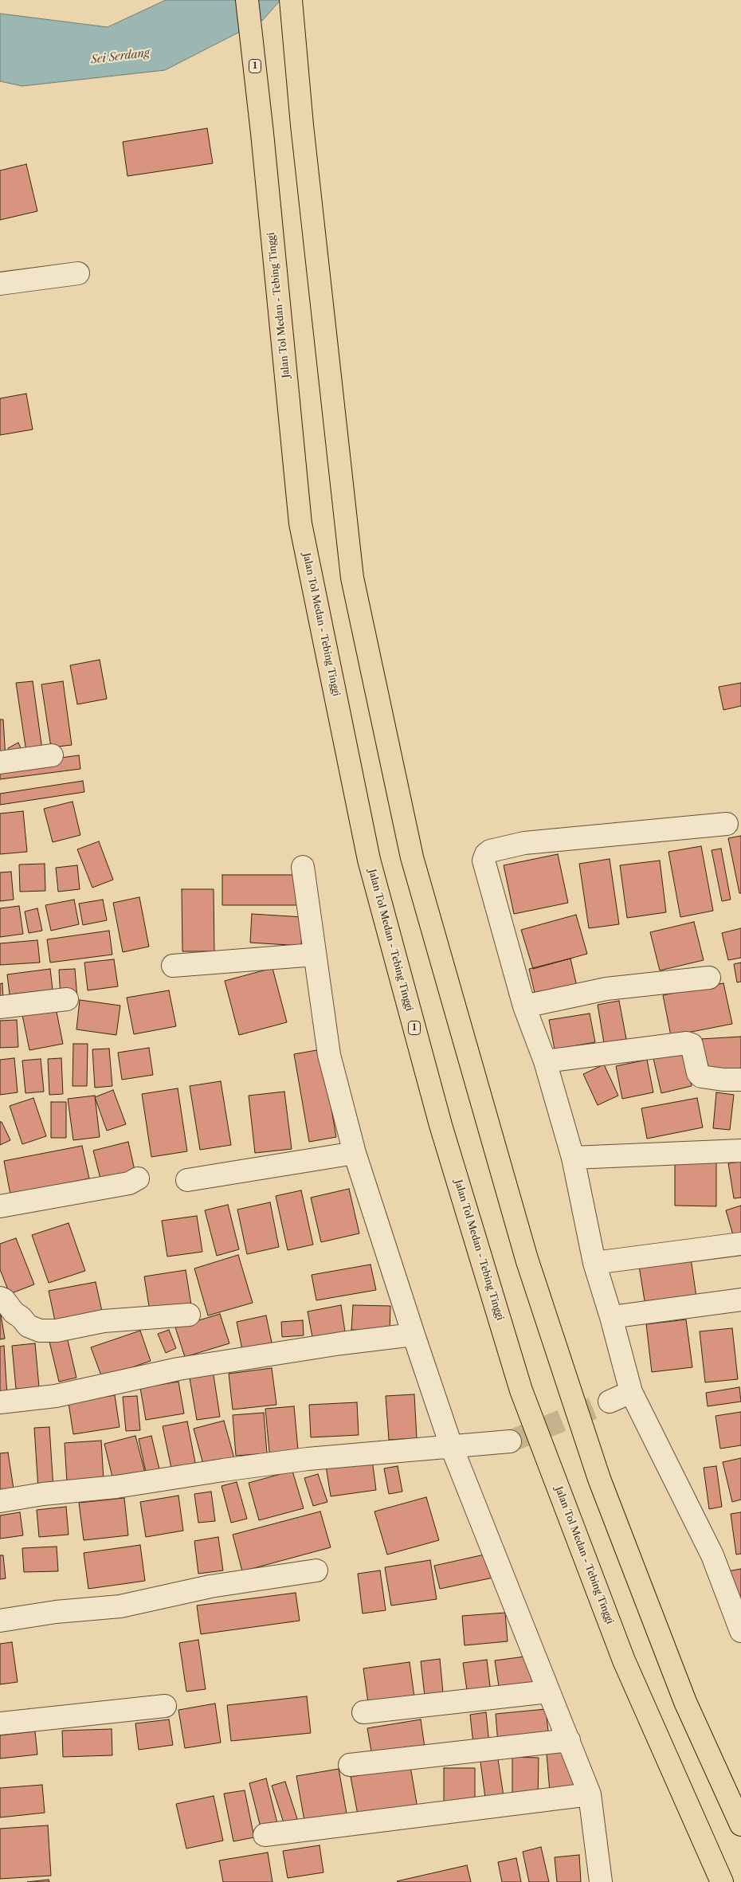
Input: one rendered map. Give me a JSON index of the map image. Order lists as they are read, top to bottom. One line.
{"streets":{"highway":["1","Jalan Tol Medan - Tebing Tinggi"]},"water":["Sei Serdang"]}
